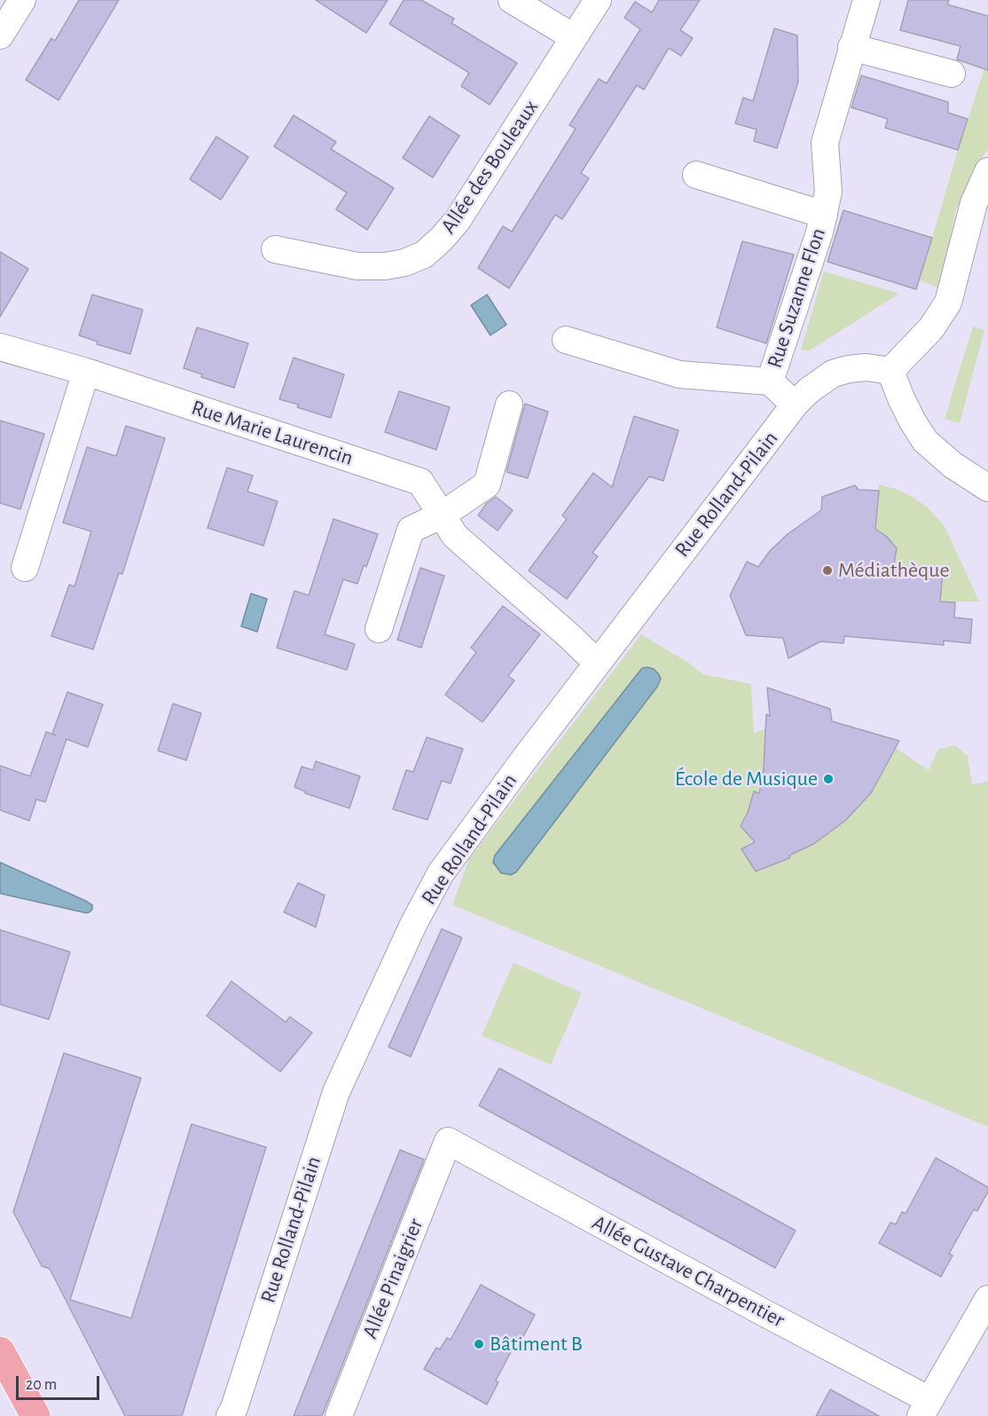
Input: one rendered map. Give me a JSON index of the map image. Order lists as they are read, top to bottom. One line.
{"streets":{"street":["Allée des Bouleaux","Rue Suzanne Flon","Rue Marie Laurencin","Rue Rolland-Pilain","Allée Gustave Charpentier","Allée Pinaigrier"]},"crossings":[["Rue Suzanne Flon","Rue Rolland-Pilain"],["Rue Marie Laurencin","Rue Rolland-Pilain"],["Allée Gustave Charpentier","Allée Pinaigrier"]],"places":["Médiathèque","École de Musique","Bâtiment B"],"scale_bar":"20 m"}
